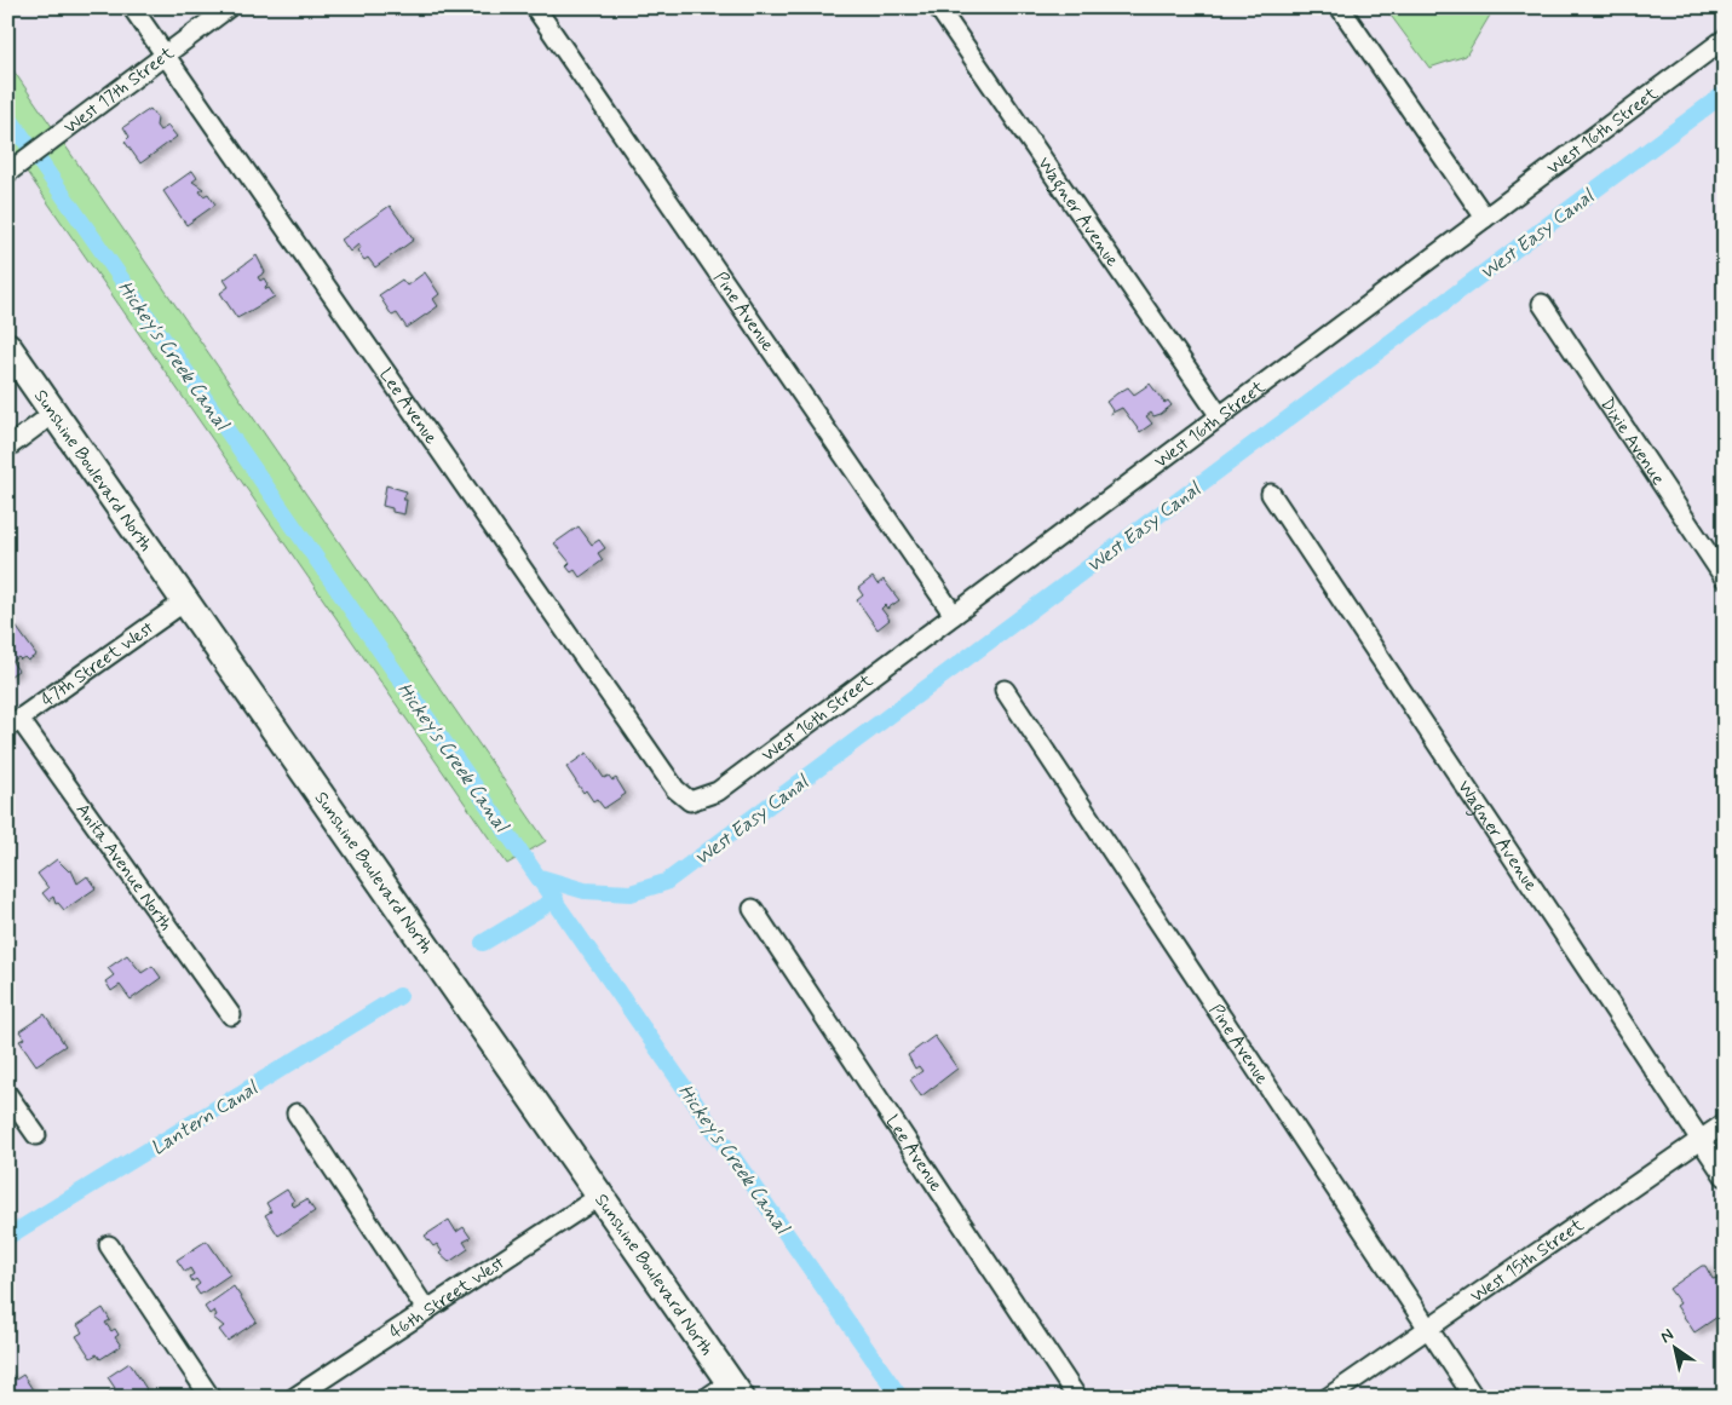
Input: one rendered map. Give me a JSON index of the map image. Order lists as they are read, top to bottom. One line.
{"streets":{"street":["West 17th Street","West 16th Street","Wagner Avenue","Pine Avenue","Lee Avenue","Dixie Avenue","Sunshine Boulevard North","47th Street West","Anita Avenue North","West 15th Street","46th Street West"]},"crossings":[["West 17th Street","Lee Avenue"],["West 16th Street","Wagner Avenue"],["West 16th Street","Pine Avenue"],["West 16th Street","Lee Avenue"],["Wagner Avenue","West 15th Street"],["Pine Avenue","West 15th Street"],["Sunshine Boulevard North","47th Street West"],["Sunshine Boulevard North","46th Street West"],["47th Street West","Anita Avenue North"]],"water":["West Easy Canal","Hickey's Creek Canal","Lantern Canal"],"north":"top left"}
